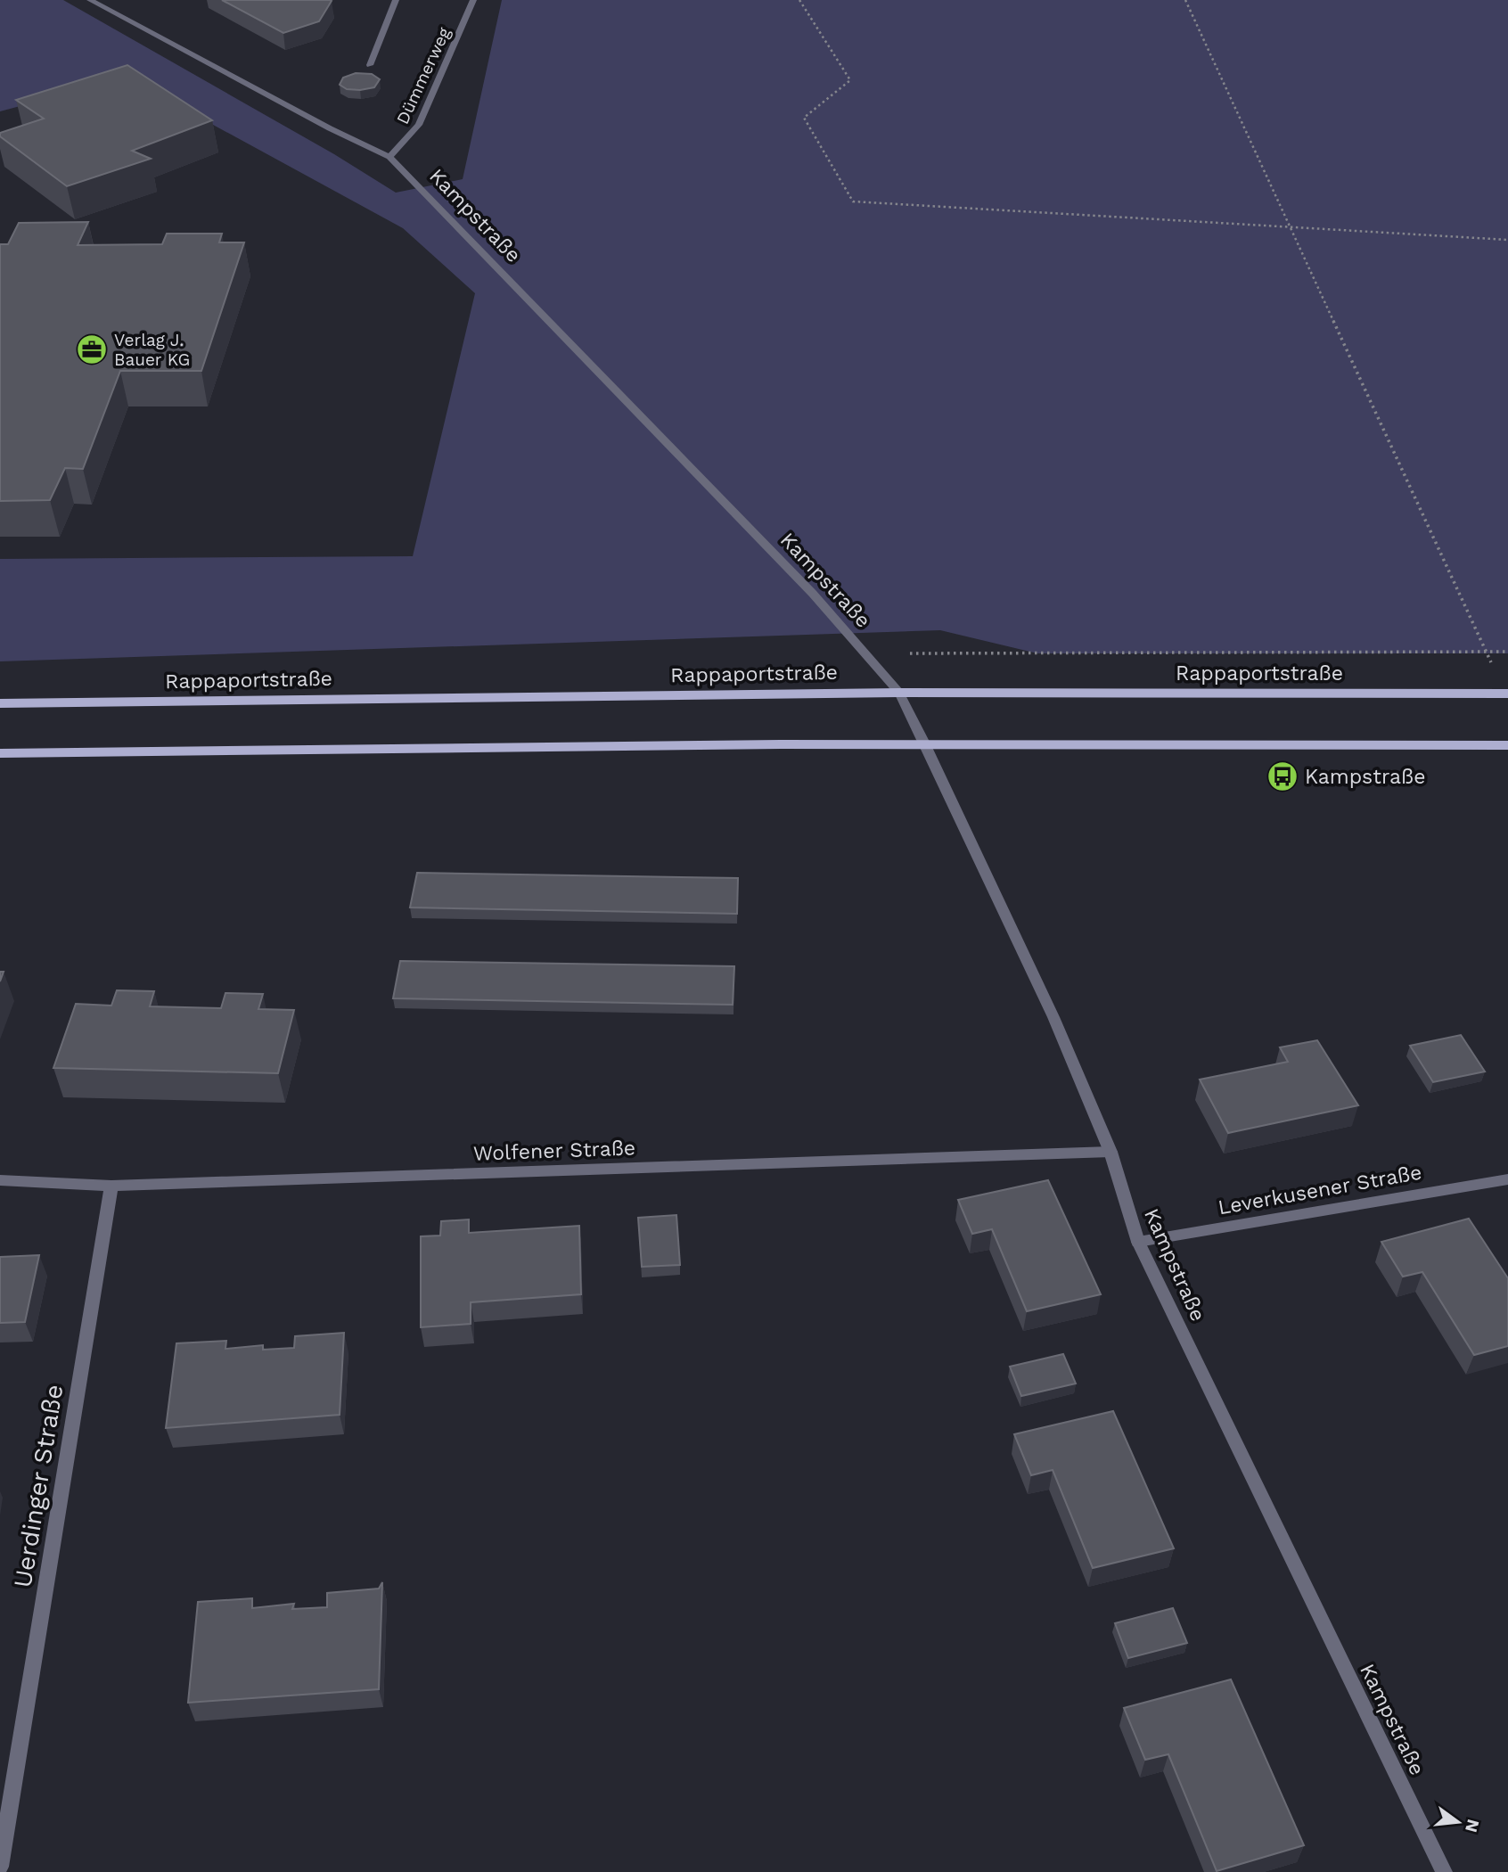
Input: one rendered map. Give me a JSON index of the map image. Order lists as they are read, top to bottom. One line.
{"streets":{"main road":["Rappaportstraße"],"street":["Dümmerweg","Kampstraße","Wolfener Straße","Leverkusener Straße","Uerdinger Straße"]},"crossings":[["Dümmerweg","Kampstraße"],["Kampstraße","Rappaportstraße"],["Kampstraße","Wolfener Straße"],["Kampstraße","Leverkusener Straße"],["Wolfener Straße","Uerdinger Straße"]],"places":{"office":["Verlag J. Bauer KG"],"bus stop":["Kampstraße"]},"north":"right"}
